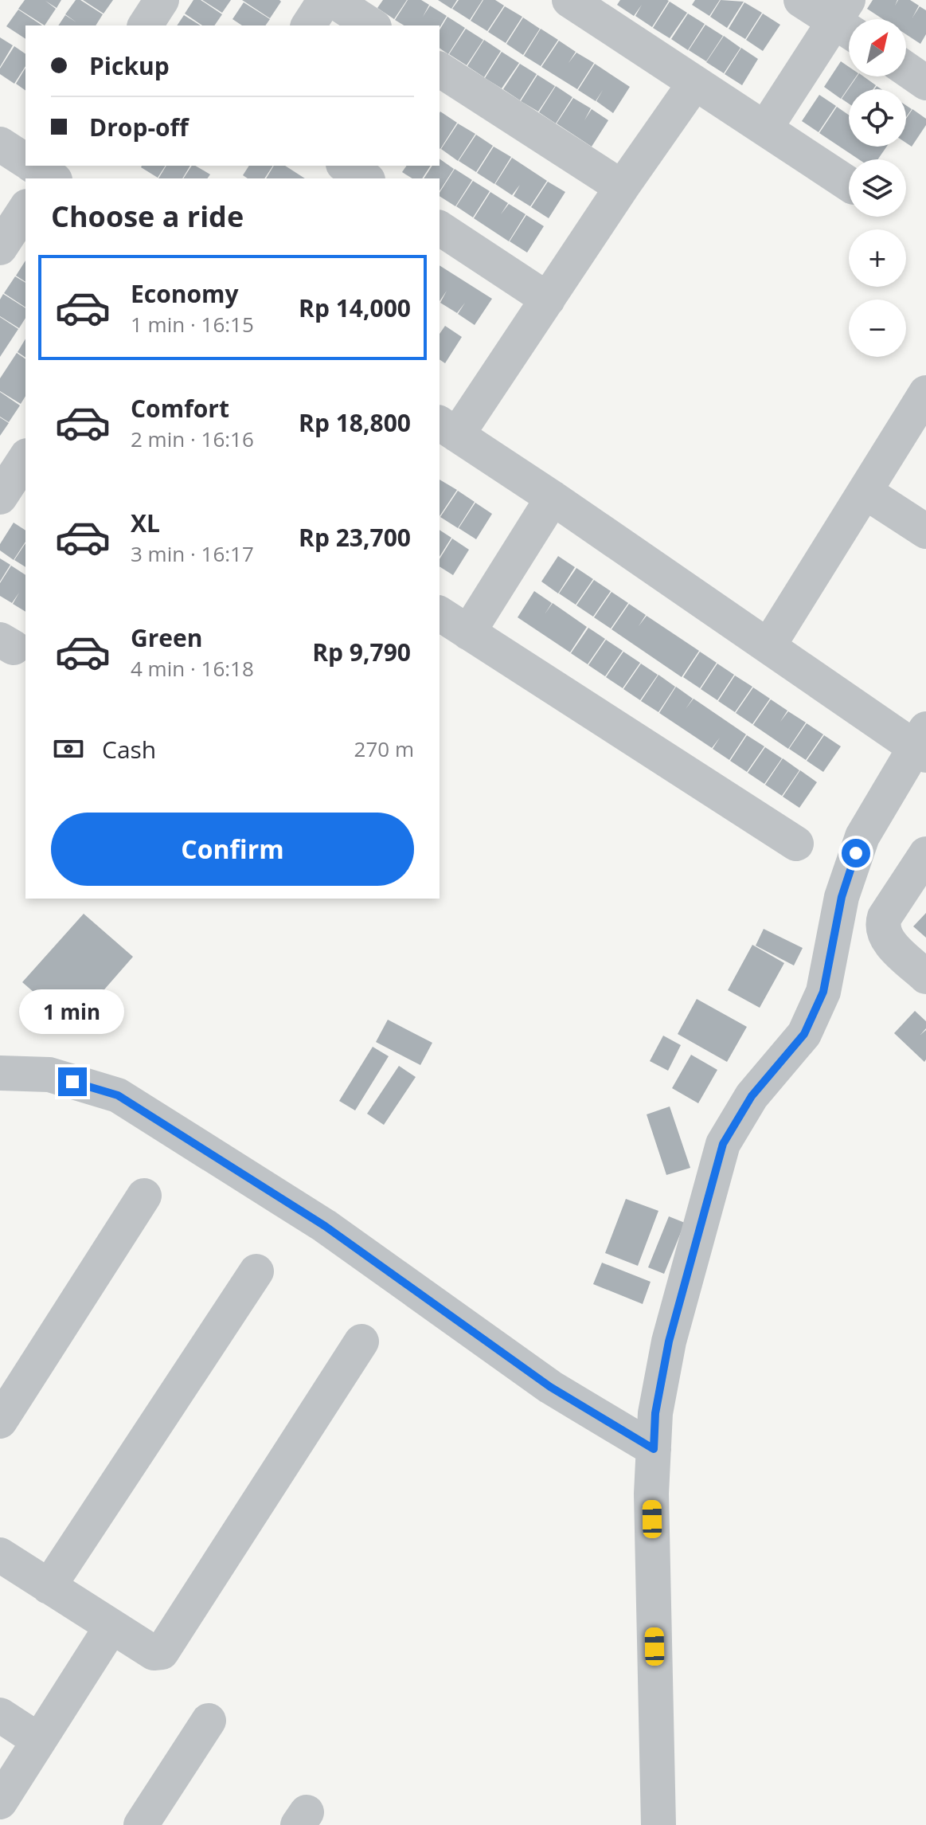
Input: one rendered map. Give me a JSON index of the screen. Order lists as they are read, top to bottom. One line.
{"north":"top right","page":{"map_buttons":["+","−"],"banner":["Pickup","Drop-off"],"heading":"Choose a ride","list":[{"name":"Economy","note":"1 min · 16:15","value":"Rp 14,000"},{"name":"Comfort","note":"2 min · 16:16","value":"Rp 18,800"},{"name":"XL","note":"3 min · 16:17","value":"Rp 23,700"},{"name":"Green","note":"4 min · 16:18","value":"Rp 9,790"}],"pay":["Cash","270 m"],"buttons":"Confirm","bubble":"1 min"}}
